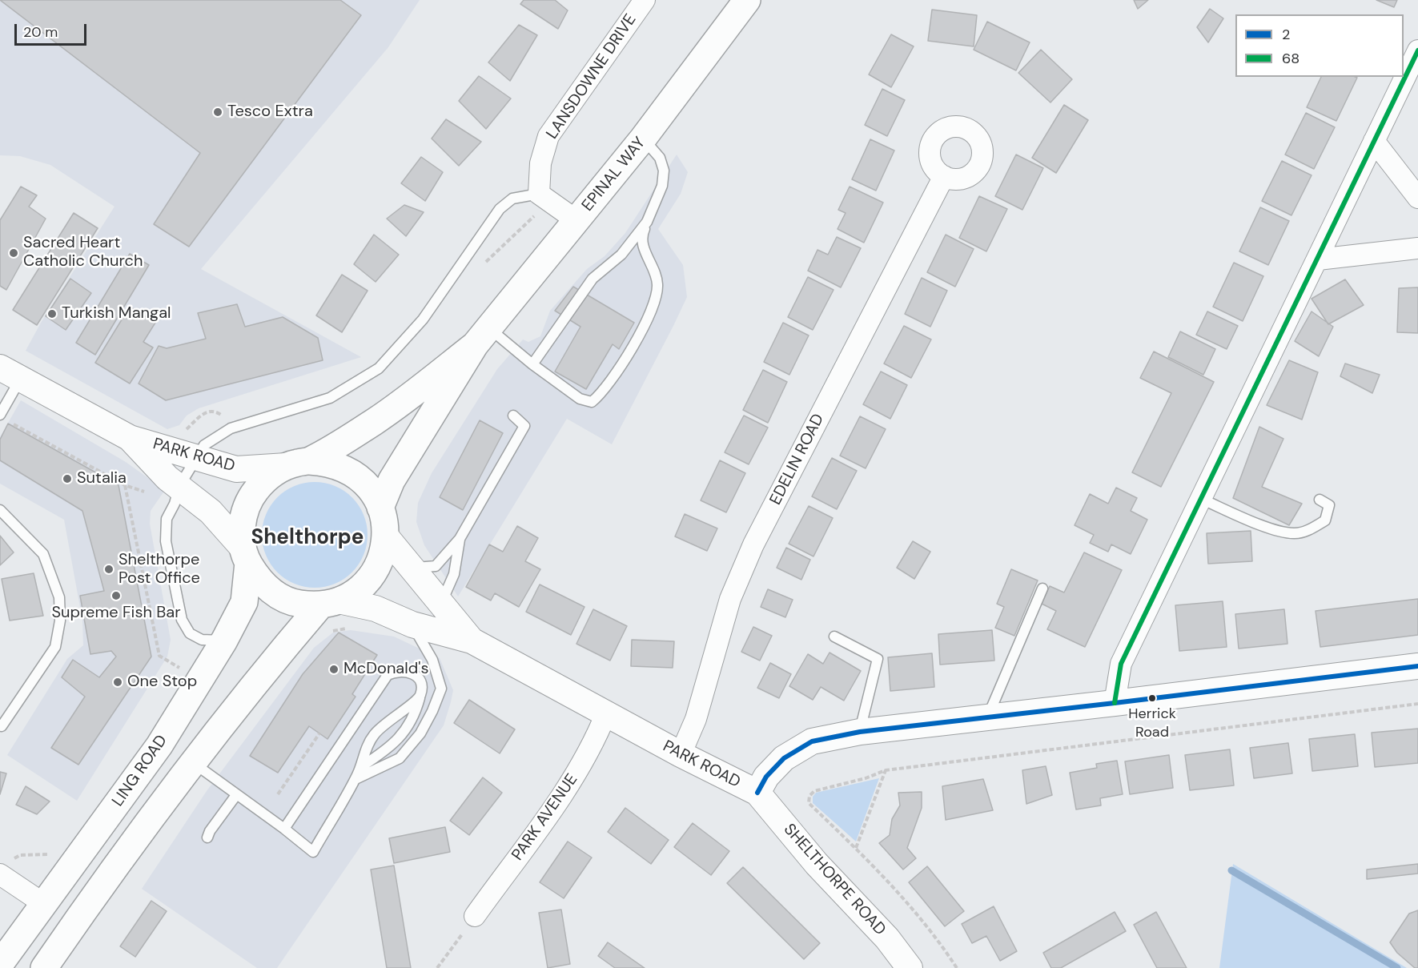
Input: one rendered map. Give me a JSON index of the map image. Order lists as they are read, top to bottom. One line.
{"streets":{"main road":["EPINAL WAY","LING ROAD"],"street":["LANSDOWNE DRIVE","PARK ROAD","EDELIN ROAD","PARK AVENUE","SHELTHORPE ROAD"]},"crossings":[["EPINAL WAY","PARK ROAD"],["EPINAL WAY","LING ROAD"],["PARK ROAD","EDELIN ROAD"],["PARK ROAD","LING ROAD"],["PARK ROAD","PARK AVENUE"],["PARK ROAD","SHELTHORPE ROAD"]],"districts":["Shelthorpe"],"places":["Tesco Extra","Sacred Heart Catholic Church","Turkish Mangal","Sutalia","Shelthorpe Post Office","Supreme Fish Bar","McDonald's","One Stop","Herrick Road"],"lines":["transit line 68","transit line 2"],"legend":["2","68"],"scale_bar":"20 m"}
